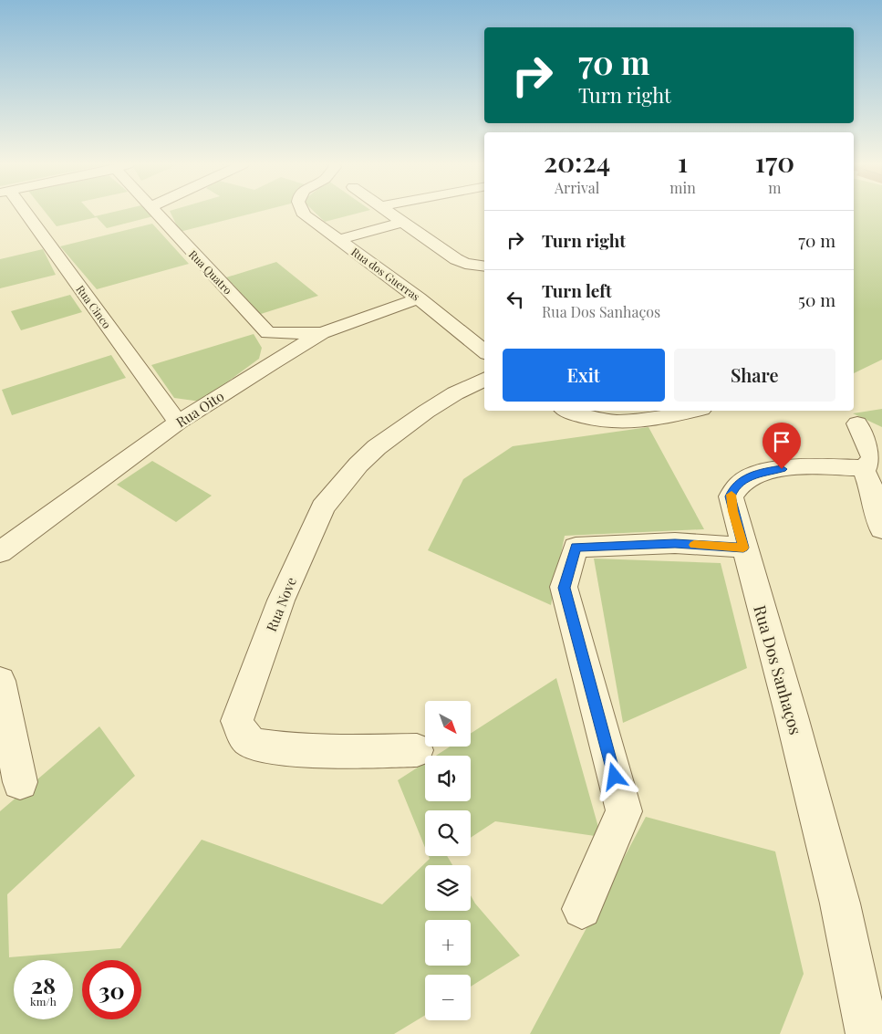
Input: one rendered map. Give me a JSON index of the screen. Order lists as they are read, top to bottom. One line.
{"streets":{"street":["Rua Quatro","Rua dos Guerras","Rua Cinco","Rua Oito","Rua Nove","Rua Dos Sanhaços"]},"crossings":[["Rua dos Guerras","Rua Oito"],["Rua Cinco","Rua Oito"]],"north":"bottom right","page":{"turn":["70 m","Turn right"],"eta":["20:24","Arrival","1","min","170","m"],"list":[{"name":"Turn right","value":"70 m"},{"name":"Turn left","note":"Rua Dos Sanhaços","value":"50 m"}],"buttons":["Exit","Share"],"map_buttons":["+","−"],"speed":"28 km/h","limit":"30"}}
